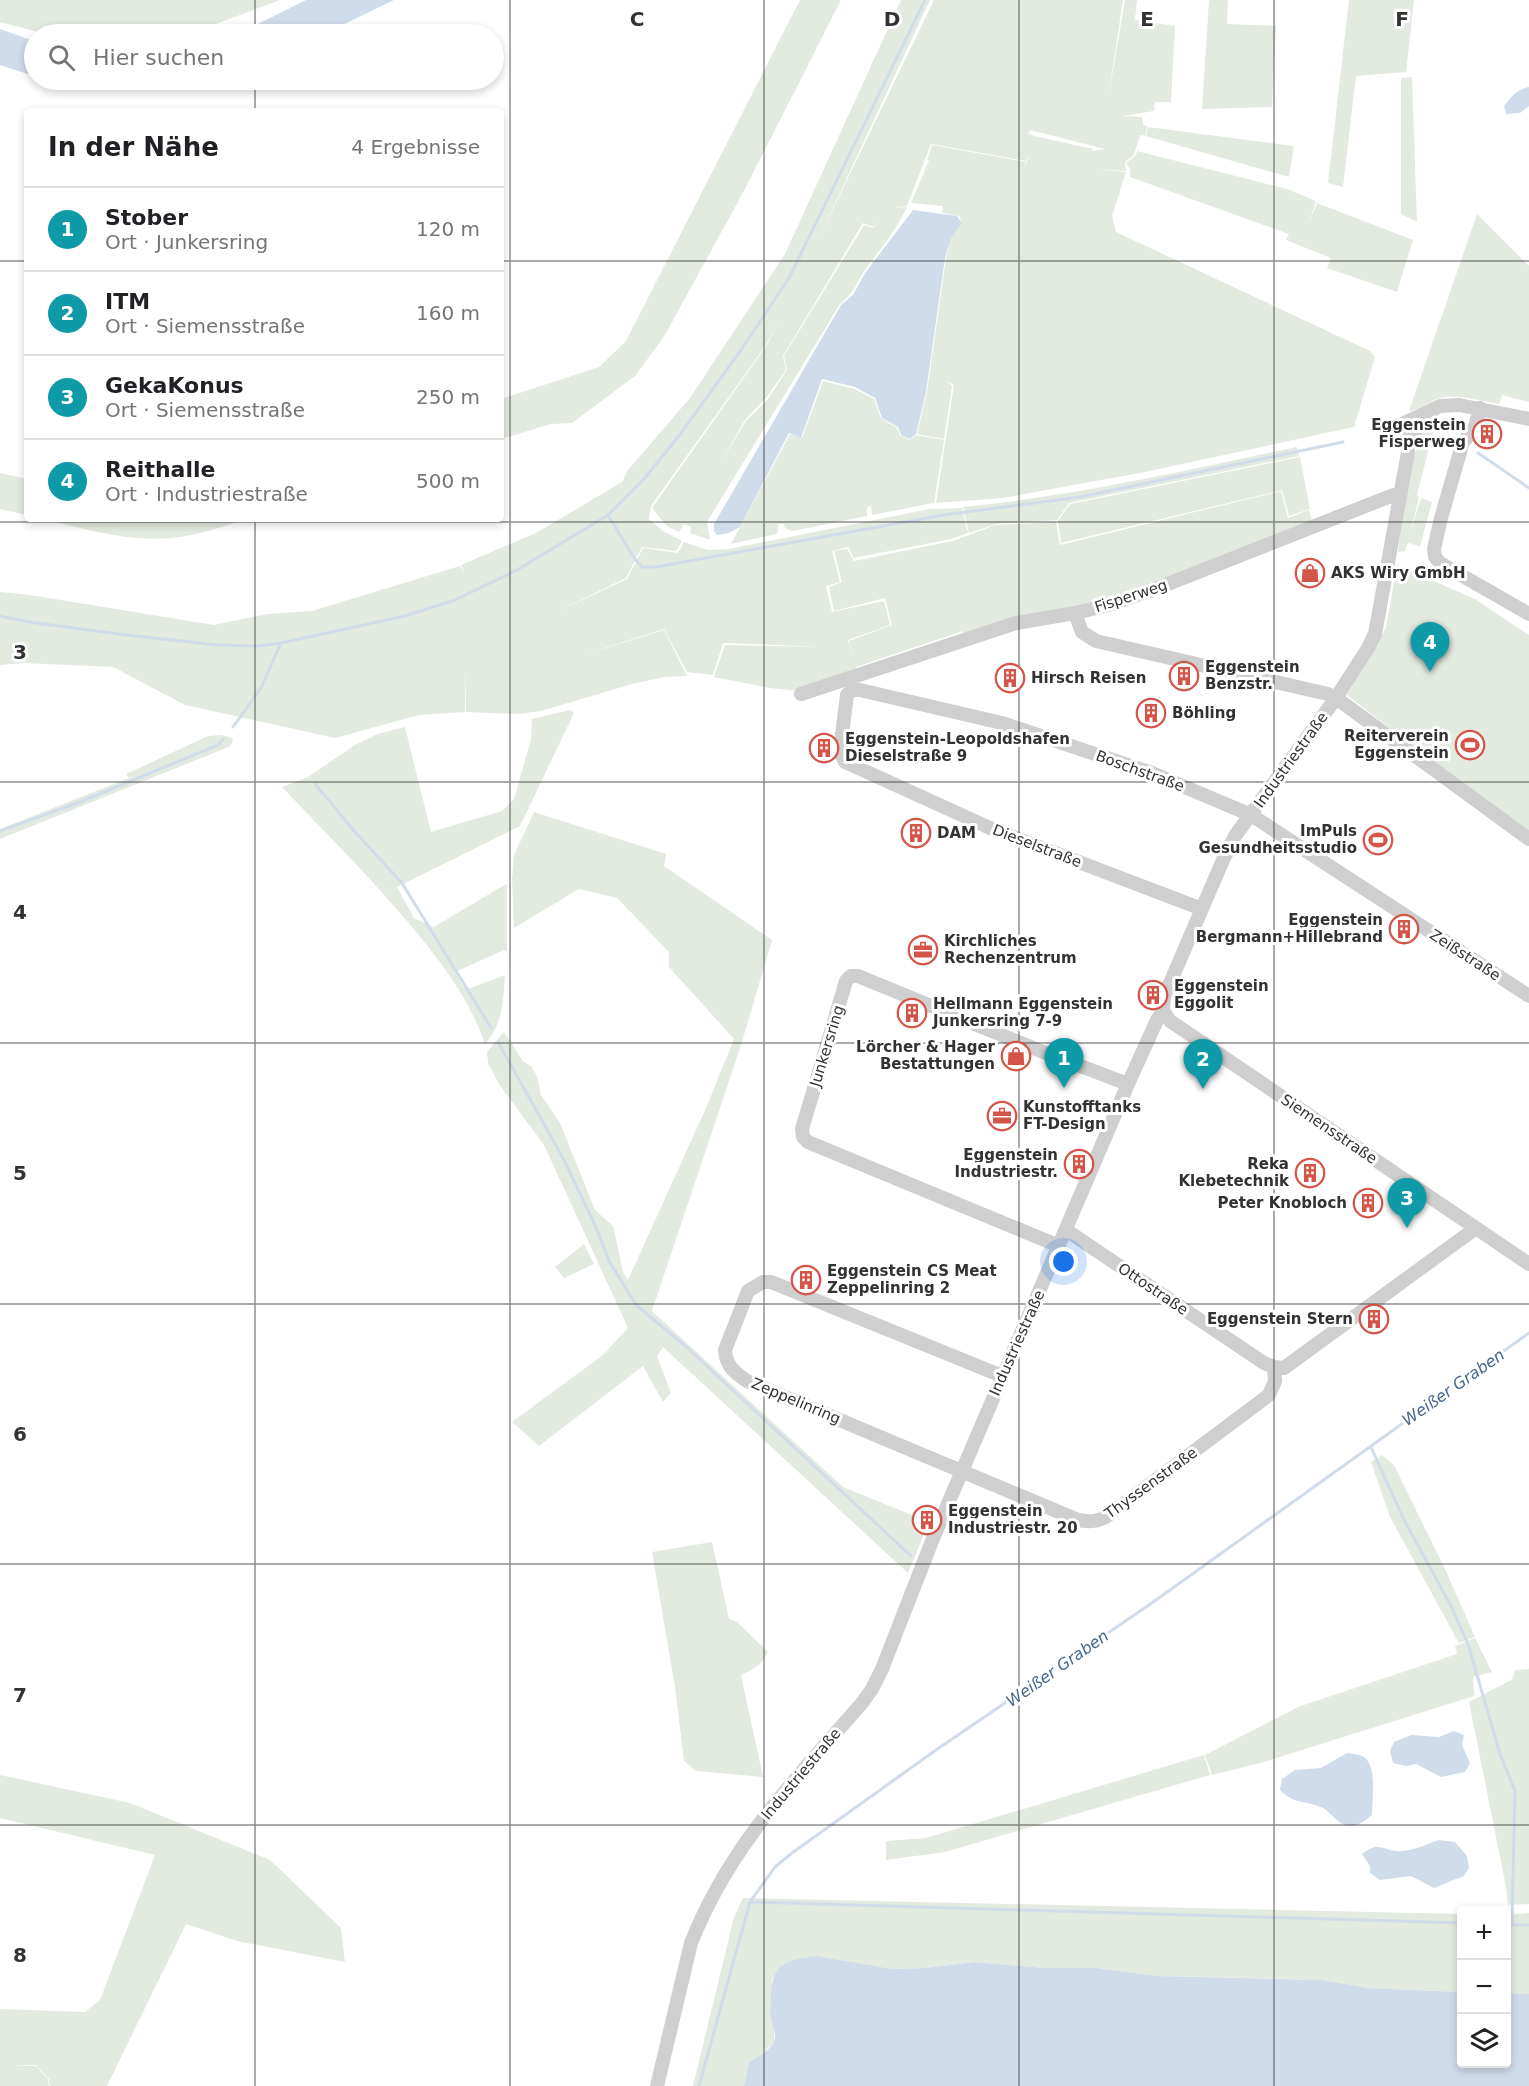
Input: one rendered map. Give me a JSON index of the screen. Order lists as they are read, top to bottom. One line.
{"streets":{"street":["Fisperweg","Industriestraße","Boschstraße","Dieselstraße","Zeißstraße","Junkersring","Siemensstraße","Ottostraße","Zeppelinring","Thyssenstraße"]},"crossings":[["Fisperweg","Industriestraße"],["Industriestraße","Boschstraße"],["Industriestraße","Dieselstraße"],["Industriestraße","Zeißstraße"],["Industriestraße","Junkersring"],["Industriestraße","Siemensstraße"],["Industriestraße","Ottostraße"],["Industriestraße","Zeppelinring"],["Industriestraße","Thyssenstraße"],["Boschstraße","Dieselstraße"],["Boschstraße","Zeißstraße"],["Ottostraße","Thyssenstraße"],["Zeppelinring","Thyssenstraße"]],"water":["Weißer Graben"],"places":{"building":["Eggenstein Fisperweg","Eggenstein Benzstr.","Hirsch Reisen","Böhling","Eggenstein-Leopoldshafen Dieselstraße 9","DAM","Eggenstein Bergmann+Hillebrand","Eggenstein Eggolit","Hellmann Eggenstein Junkersring 7-9","Eggenstein Industriestr.","Reka Klebetechnik","Peter Knobloch","Eggenstein CS Meat Zeppelinring 2","Eggenstein Stern","Eggenstein Industriestr. 20"],"shop":["AKS Wiry GmbH","Lörcher & Hager Bestattungen"],"sports":["Reiterverein Eggenstein","ImPuls Gesundheitsstudio"],"office":["Kirchliches Rechenzentrum","Kunstofftanks FT-Design"]},"page":{"search":"Hier suchen","heading":["In der Nähe","4 Ergebnisse"],"list":[{"mark":"1","name":"Stober","note":"Ort · Junkersring","value":"120 m"},{"mark":"2","name":"ITM","note":"Ort · Siemensstraße","value":"160 m"},{"mark":"3","name":"GekaKonus","note":"Ort · Siemensstraße","value":"250 m"},{"mark":"4","name":"Reithalle","note":"Ort · Industriestraße","value":"500 m"}],"pins":["4","1","2","3"],"map_buttons":["+","−"]},"grid":{"columns":["C","D","E","F"],"rows":["3","4","5","6","7","8"]}}
